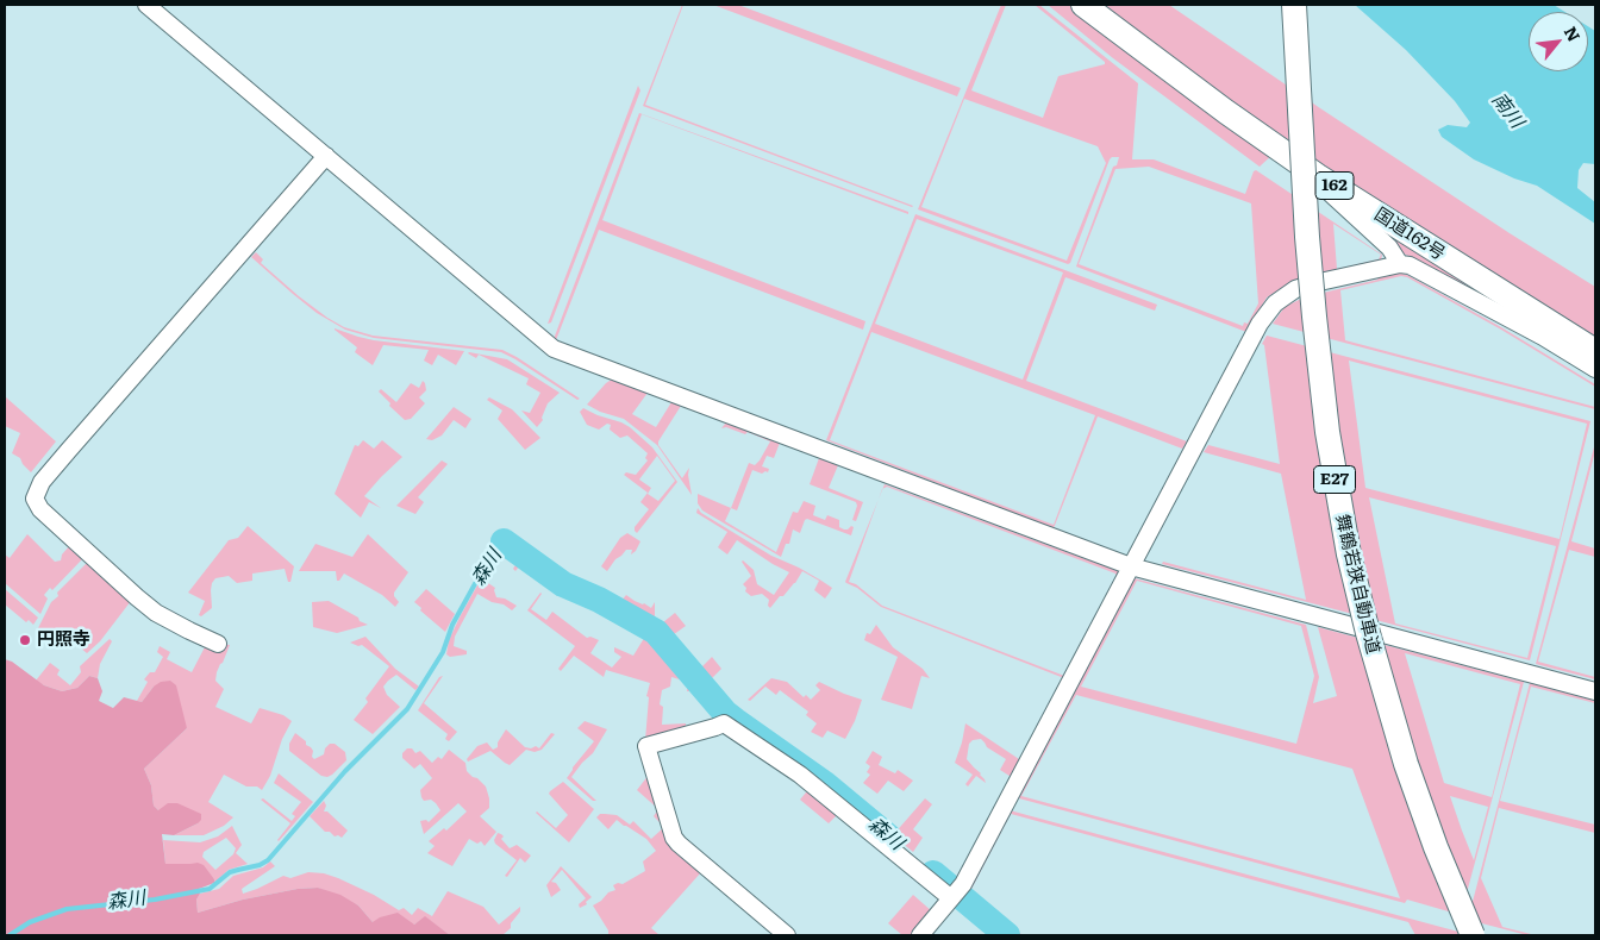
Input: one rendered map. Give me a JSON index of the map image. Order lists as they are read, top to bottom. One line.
{"streets":{"highway":["162","国道162号","E27","舞鶴若狭自動車道"]},"water":["南川","森川"],"places":["円照寺"],"north":"top right"}
